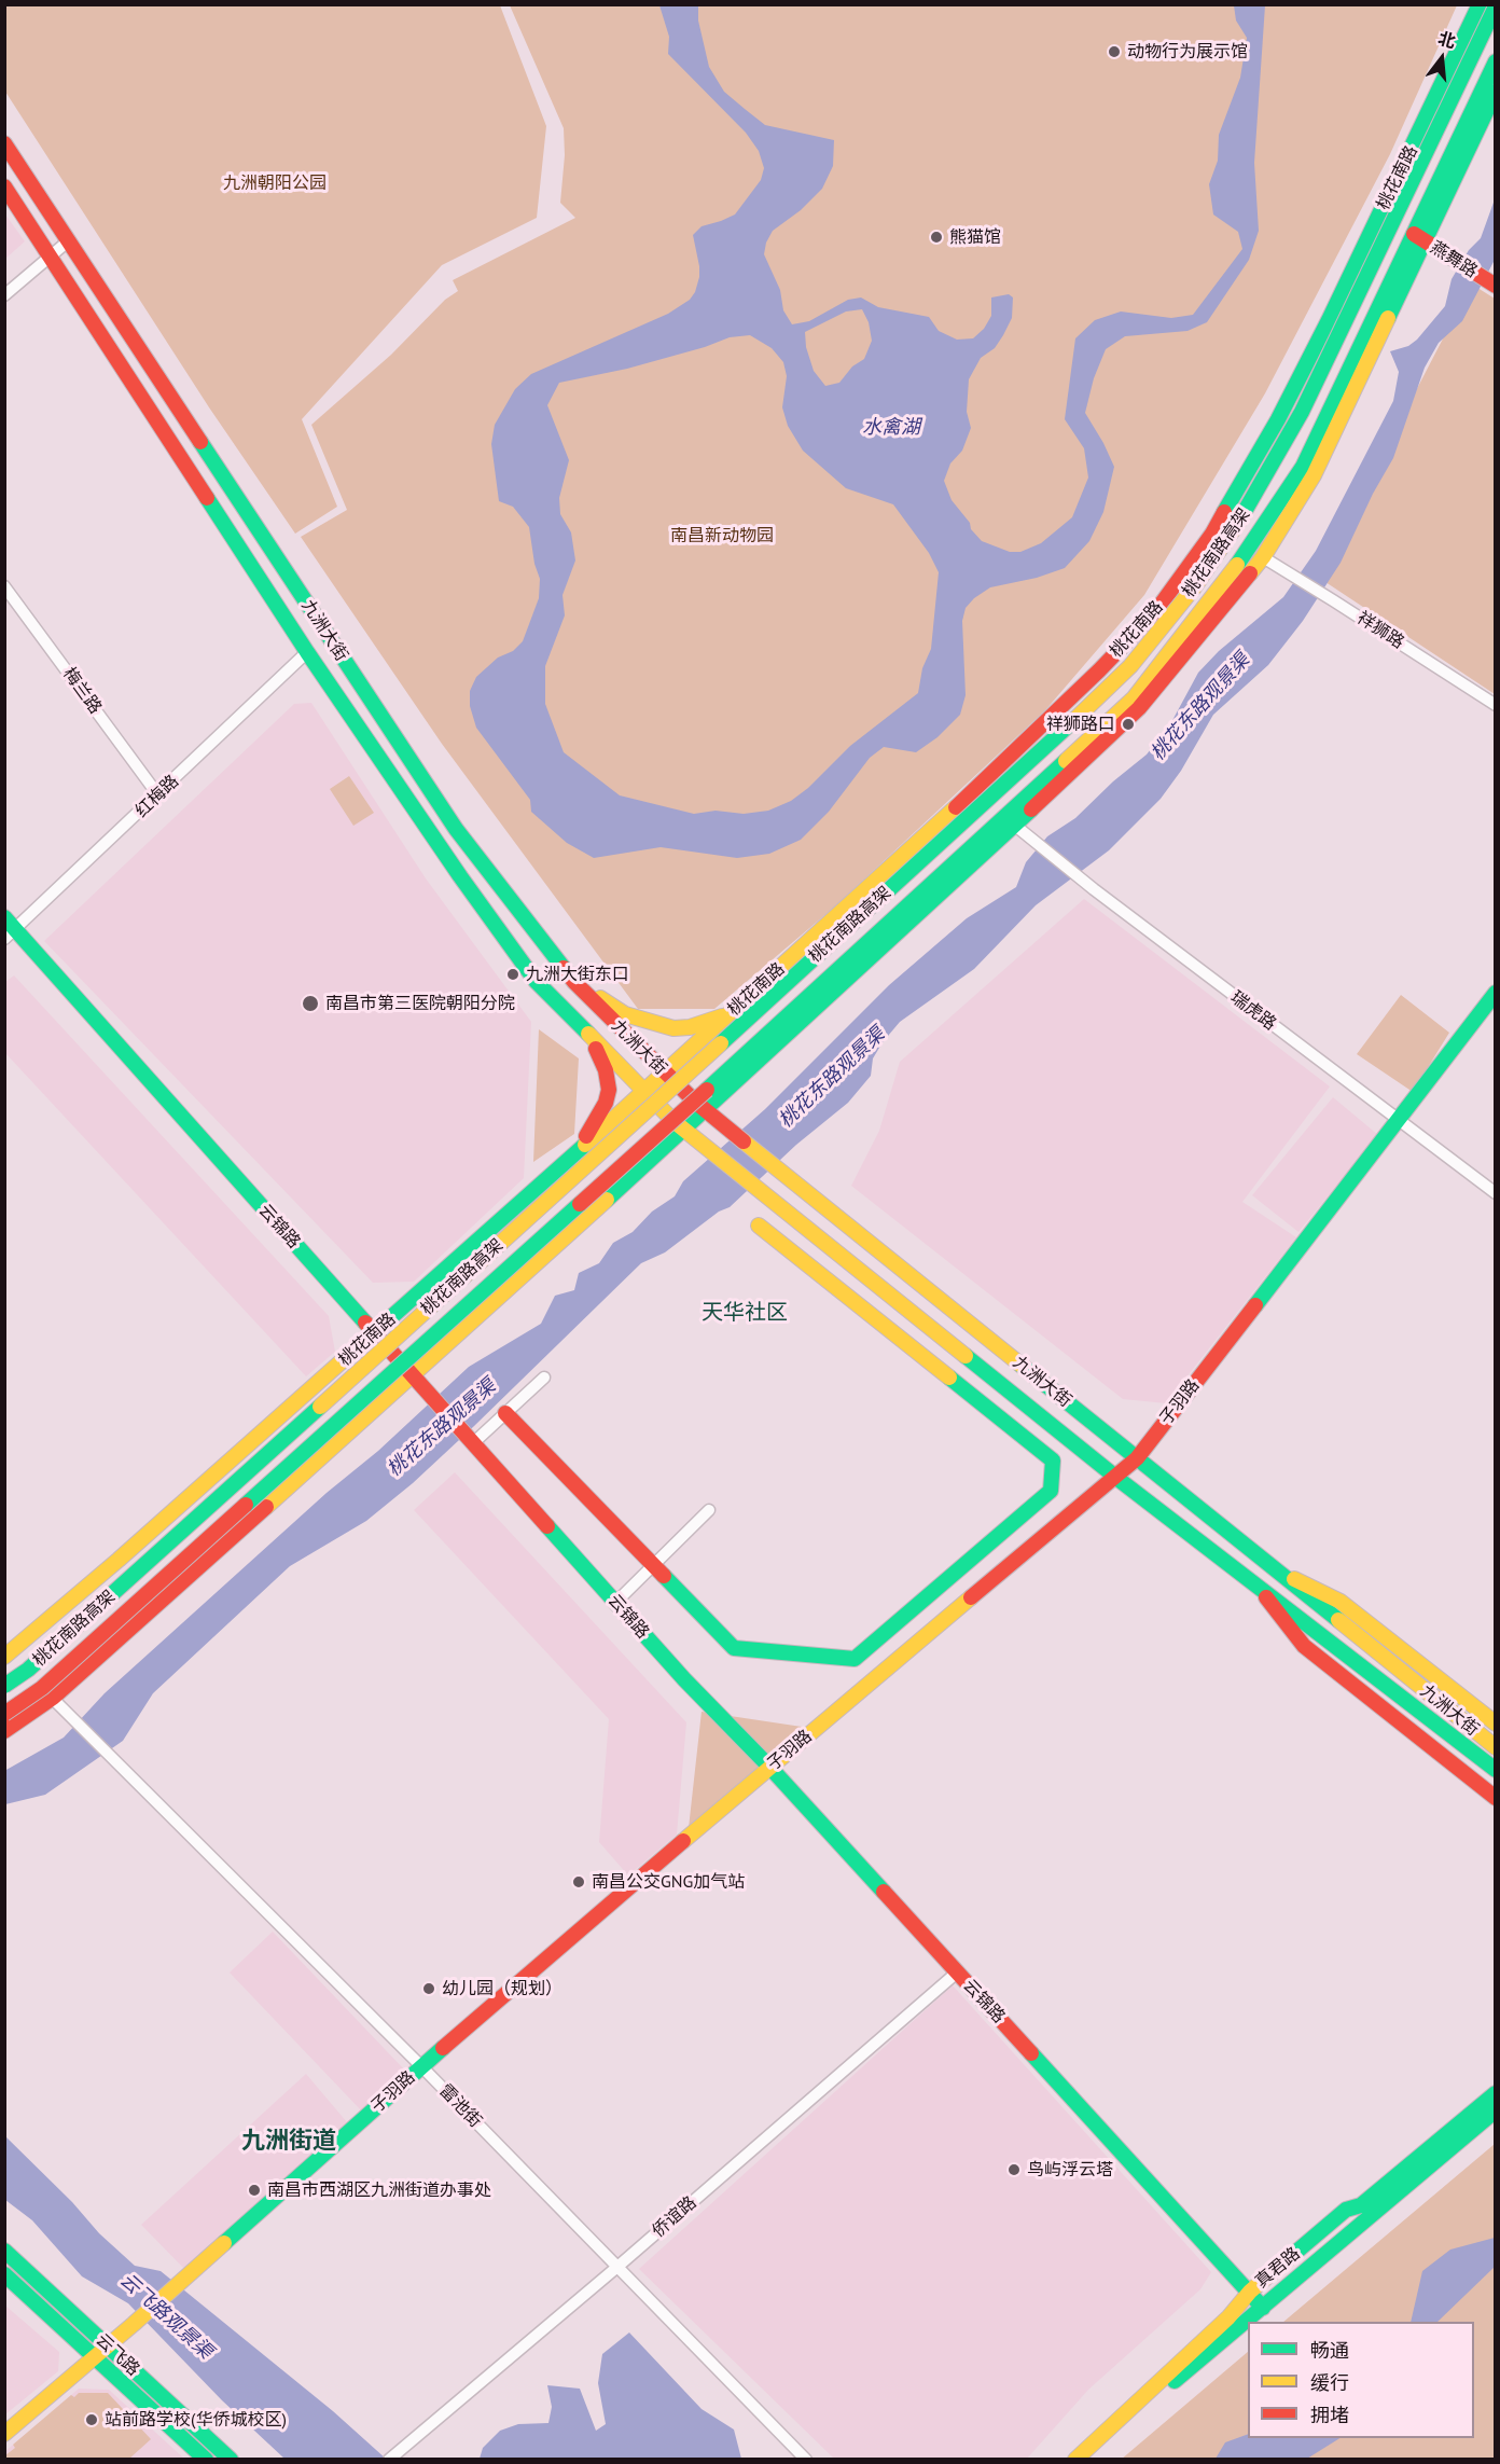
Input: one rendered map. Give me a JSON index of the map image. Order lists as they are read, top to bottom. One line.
{"streets":{"main road":["桃花南路","燕舞路","桃花南路高架","九洲大街","云锦路","子羽路","真君路","云飞路"],"street":["祥狮路","梅兰路","红梅路","瑞虎路","雷池街","侨谊路"]},"crossings":[["桃花南路","九洲大街"],["桃花南路","云锦路"],["燕舞路","桃花南路高架"],["桃花南路高架","雷池街"],["九洲大街","红梅路"],["九洲大街","子羽路"],["梅兰路","红梅路"],["红梅路","云锦路"],["瑞虎路","子羽路"],["云锦路","子羽路"],["云锦路","侨谊路"],["云锦路","真君路"],["子羽路","雷池街"],["子羽路","云飞路"],["雷池街","侨谊路"]],"districts":["天华社区","九洲街道"],"water":["水禽湖","桃花东路观景渠","云飞路观景渠"],"parks":["九洲朝阳公园","南昌新动物园"],"places":["动物行为展示馆","熊猫馆","祥狮路口","九洲大街东口","南昌市第三医院朝阳分院","南昌公交GNG加气站","幼儿园（规划）","鸟屿浮云塔","南昌市西湖区九洲街道办事处","站前路学校(华侨城校区)"],"legend":["畅通","缓行","拥堵"],"north":"top"}
